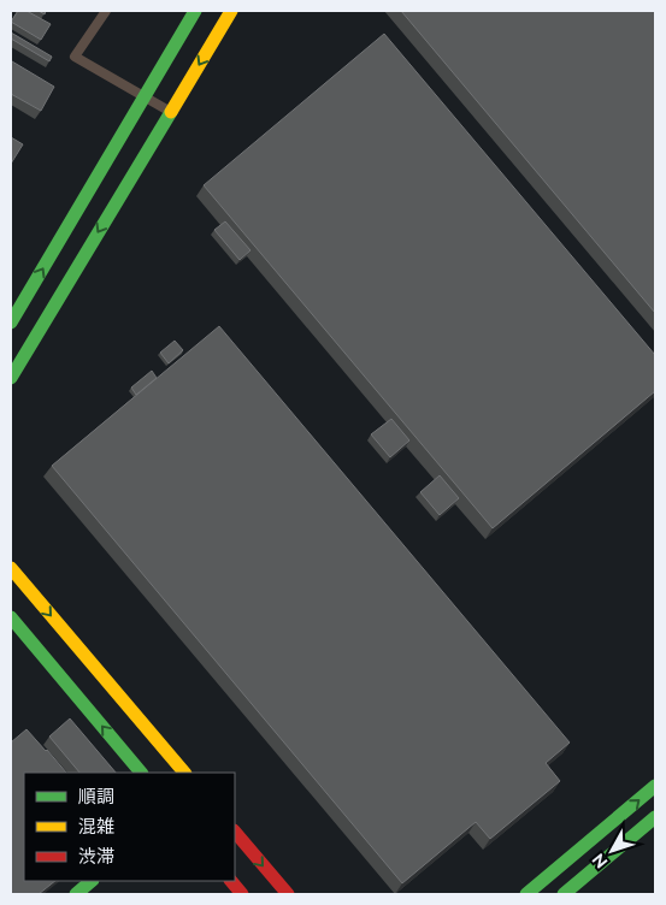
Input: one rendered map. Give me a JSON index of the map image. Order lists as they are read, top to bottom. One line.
{"legend":["順調","混雑","渋滞"],"north":"bottom left"}
